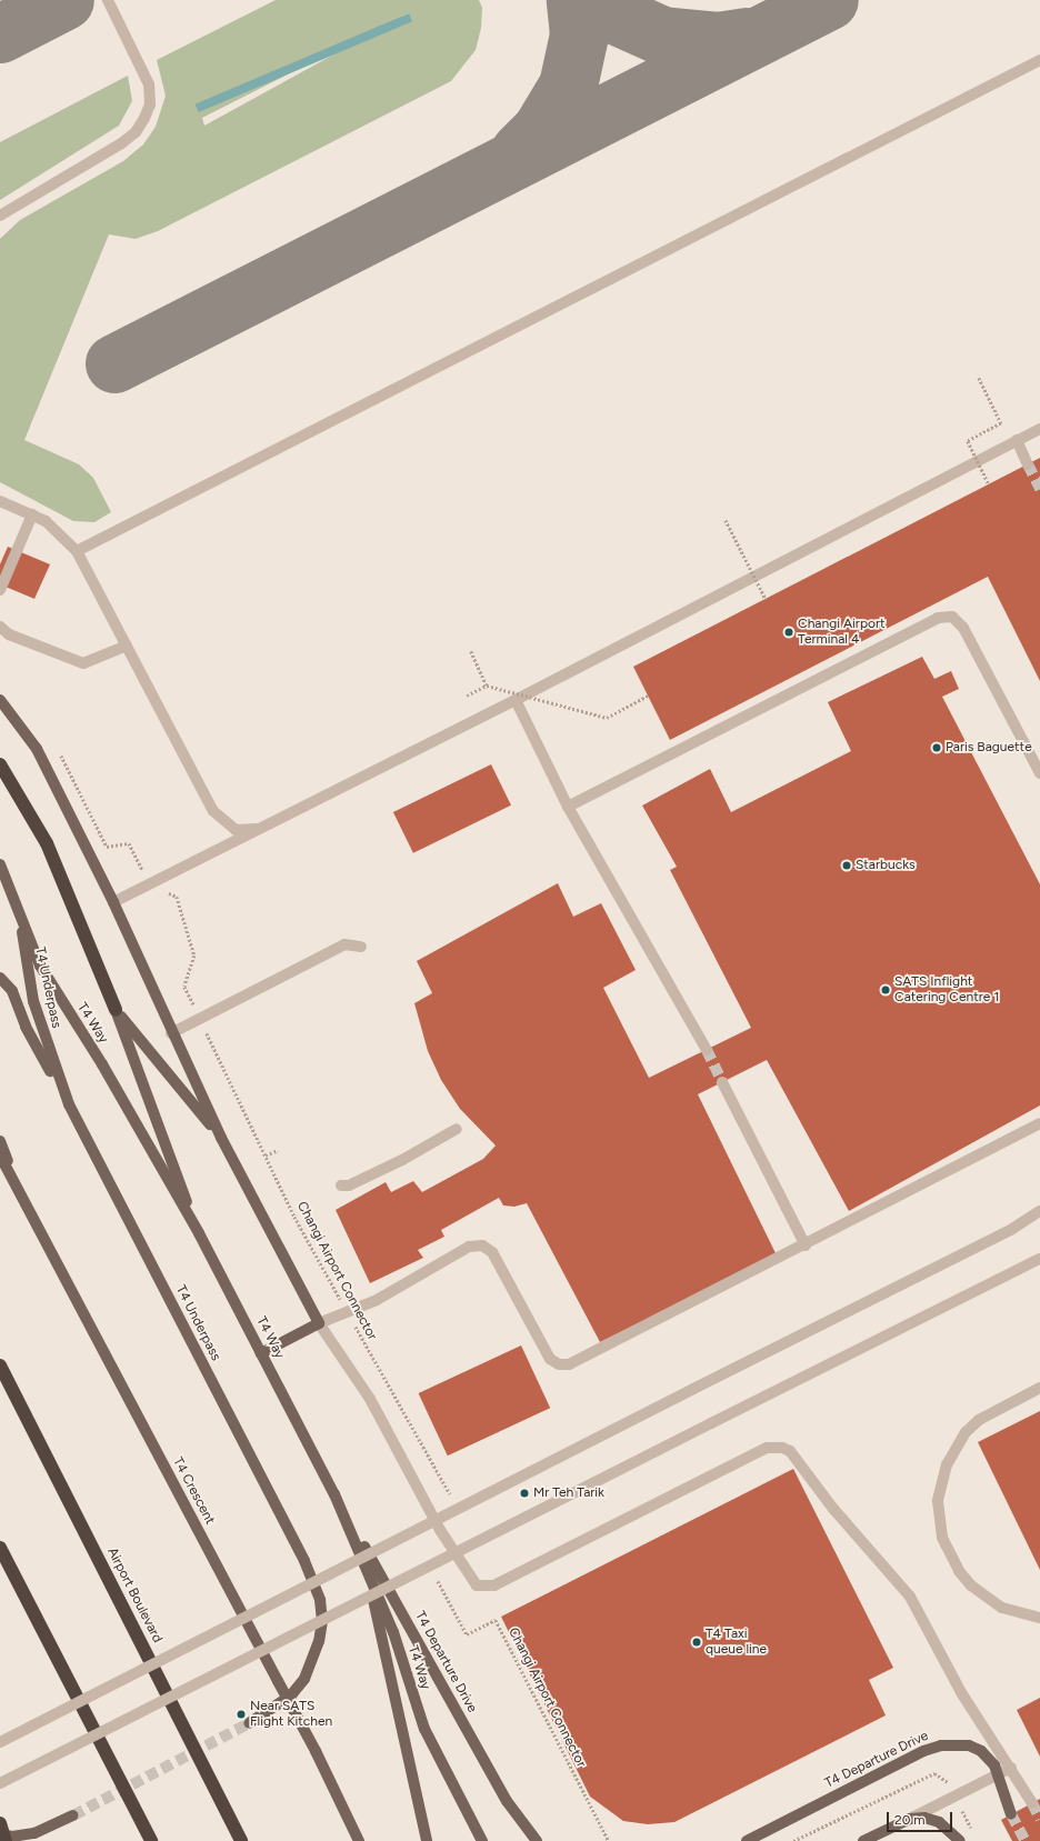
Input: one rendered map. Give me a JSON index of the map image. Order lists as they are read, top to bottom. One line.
{"streets":{"highway":["Airport Boulevard"],"main road":["T4 Underpass","T4 Way","T4 Crescent","T4 Departure Drive"],"path":["Changi Airport Connector"]},"crossings":[["T4 Underpass","T4 Way"],["T4 Way","T4 Departure Drive"]],"places":["Changi Airport Terminal 4","Paris Baguette","Starbucks","SATS Inflight Catering Centre 1","Mr Teh Tarik","T4 Taxi queue line","Near SATS Flight Kitchen"],"scale_bar":"20 m"}
